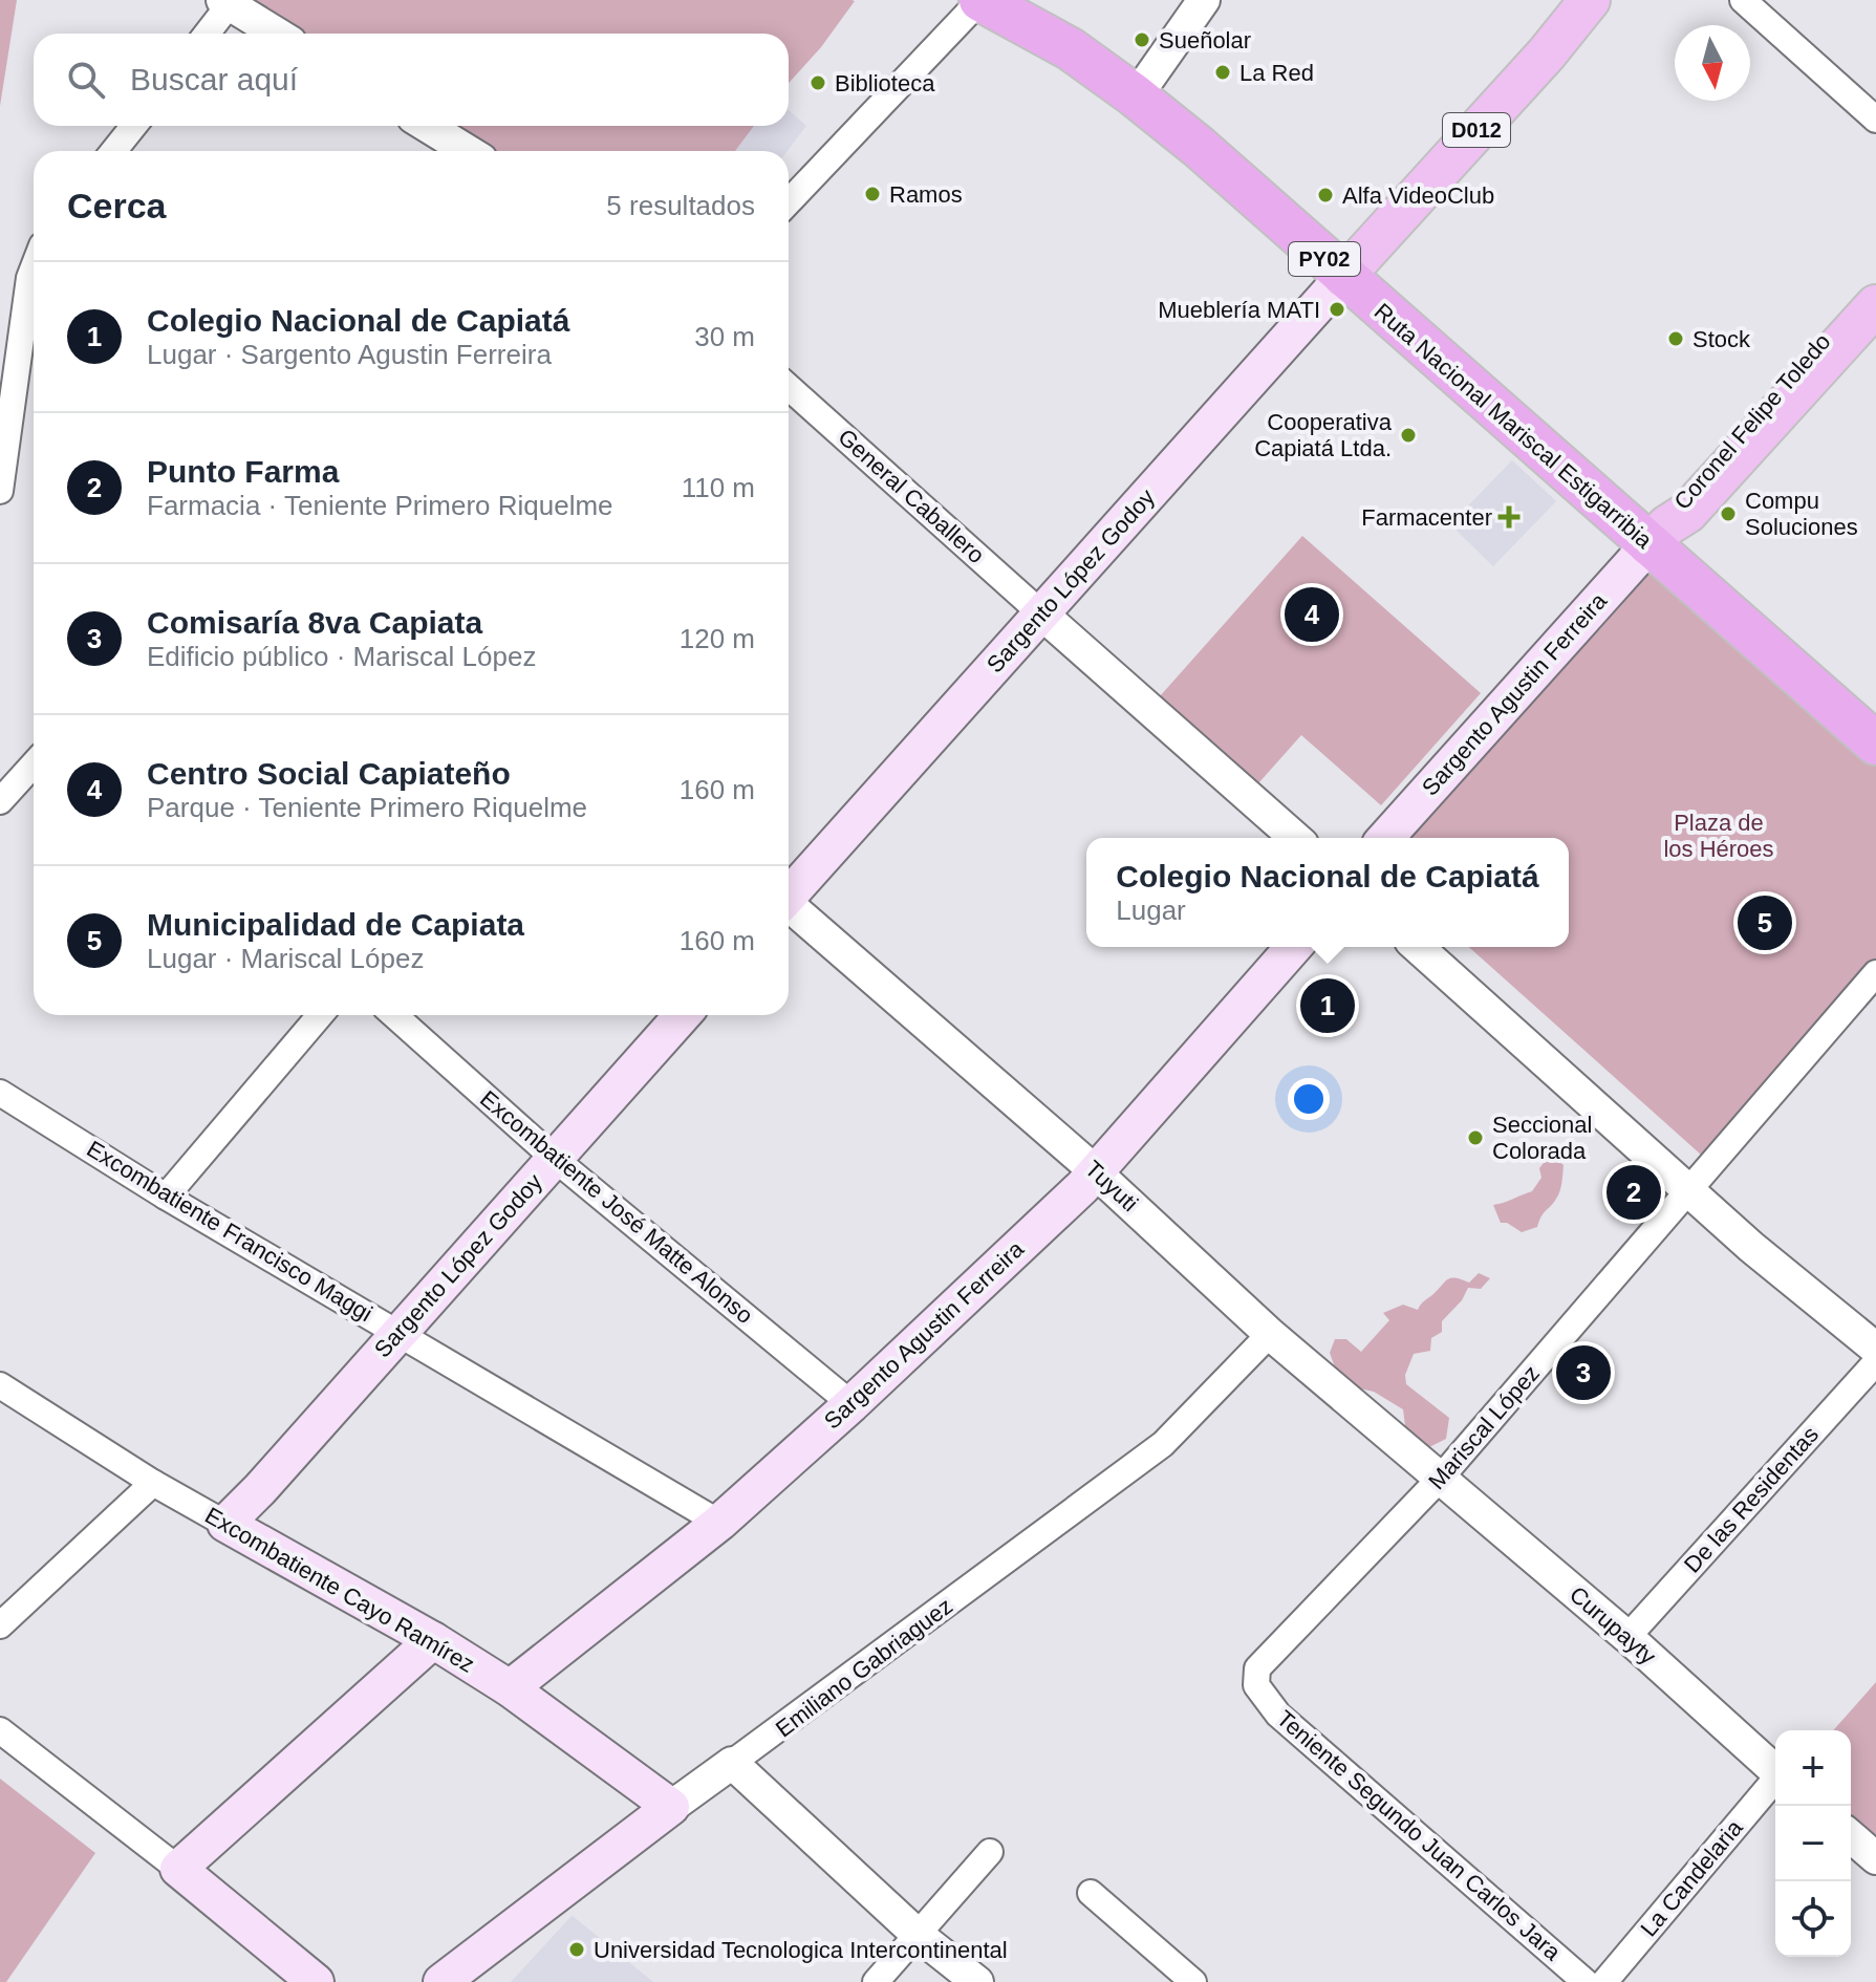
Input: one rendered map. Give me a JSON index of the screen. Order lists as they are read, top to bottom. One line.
{"streets":{"highway":["PY02","Ruta Nacional Mariscal Estigarribia"],"main road":["D012","Coronel Felipe Toledo","Sargento López Godoy","Sargento Agustin Ferreira","Excombatiente Cayo Ramírez","Emiliano Gabriaguez"],"street":["General Caballero","Tuyuti","Excombatiente José Matte Alonso","Excombatiente Francisco Maggi","Mariscal López","De las Residentas","Curupayty","Teniente Segundo Juan Carlos Jara","La Candelaria"]},"crossings":[["D012","Ruta Nacional Mariscal Estigarribia"],["D012","Sargento López Godoy"],["Coronel Felipe Toledo","Ruta Nacional Mariscal Estigarribia"],["Coronel Felipe Toledo","Sargento Agustin Ferreira"],["Ruta Nacional Mariscal Estigarribia","Sargento López Godoy"],["Ruta Nacional Mariscal Estigarribia","Sargento Agustin Ferreira"],["General Caballero","Sargento López Godoy"],["Sargento López Godoy","Excombatiente José Matte Alonso"],["Sargento López Godoy","Excombatiente Francisco Maggi"],["Sargento López Godoy","Excombatiente Cayo Ramírez"],["Sargento Agustin Ferreira","Tuyuti"],["Sargento Agustin Ferreira","Excombatiente José Matte Alonso"],["Sargento Agustin Ferreira","Excombatiente Francisco Maggi"],["Sargento Agustin Ferreira","Excombatiente Cayo Ramírez"],["Tuyuti","Mariscal López"],["Tuyuti","Curupayty"],["Tuyuti","Emiliano Gabriaguez"],["Mariscal López","Curupayty"],["Mariscal López","Teniente Segundo Juan Carlos Jara"],["De las Residentas","Curupayty"],["Excombatiente Cayo Ramírez","Emiliano Gabriaguez"]],"parks":["Plaza de los Héroes"],"places":{"other":["Sueñolar","La Red","Biblioteca","Ramos","Alfa VideoClub","Mueblería MATI","Stock","Cooperativa Capiatá Ltda.","Compu Soluciones","Seccional Colorada","Universidad Tecnologica Intercontinental"],"health":["Farmacenter"]},"north":"bottom","page":{"search":"Buscar aquí","heading":["Cerca","5 resultados"],"list":[{"mark":"1","name":"Colegio Nacional de Capiatá","note":"Lugar · Sargento Agustin Ferreira","value":"30 m"},{"mark":"2","name":"Punto Farma","note":"Farmacia · Teniente Primero Riquelme","value":"110 m"},{"mark":"3","name":"Comisaría 8va Capiata","note":"Edificio público · Mariscal López","value":"120 m"},{"mark":"4","name":"Centro Social Capiateño","note":"Parque · Teniente Primero Riquelme","value":"160 m"},{"mark":"5","name":"Municipalidad de Capiata","note":"Lugar · Mariscal López","value":"160 m"}],"pins":["4","5","1","2","3"],"popup":["Colegio Nacional de Capiatá","Lugar"],"map_buttons":["+","−"]}}
